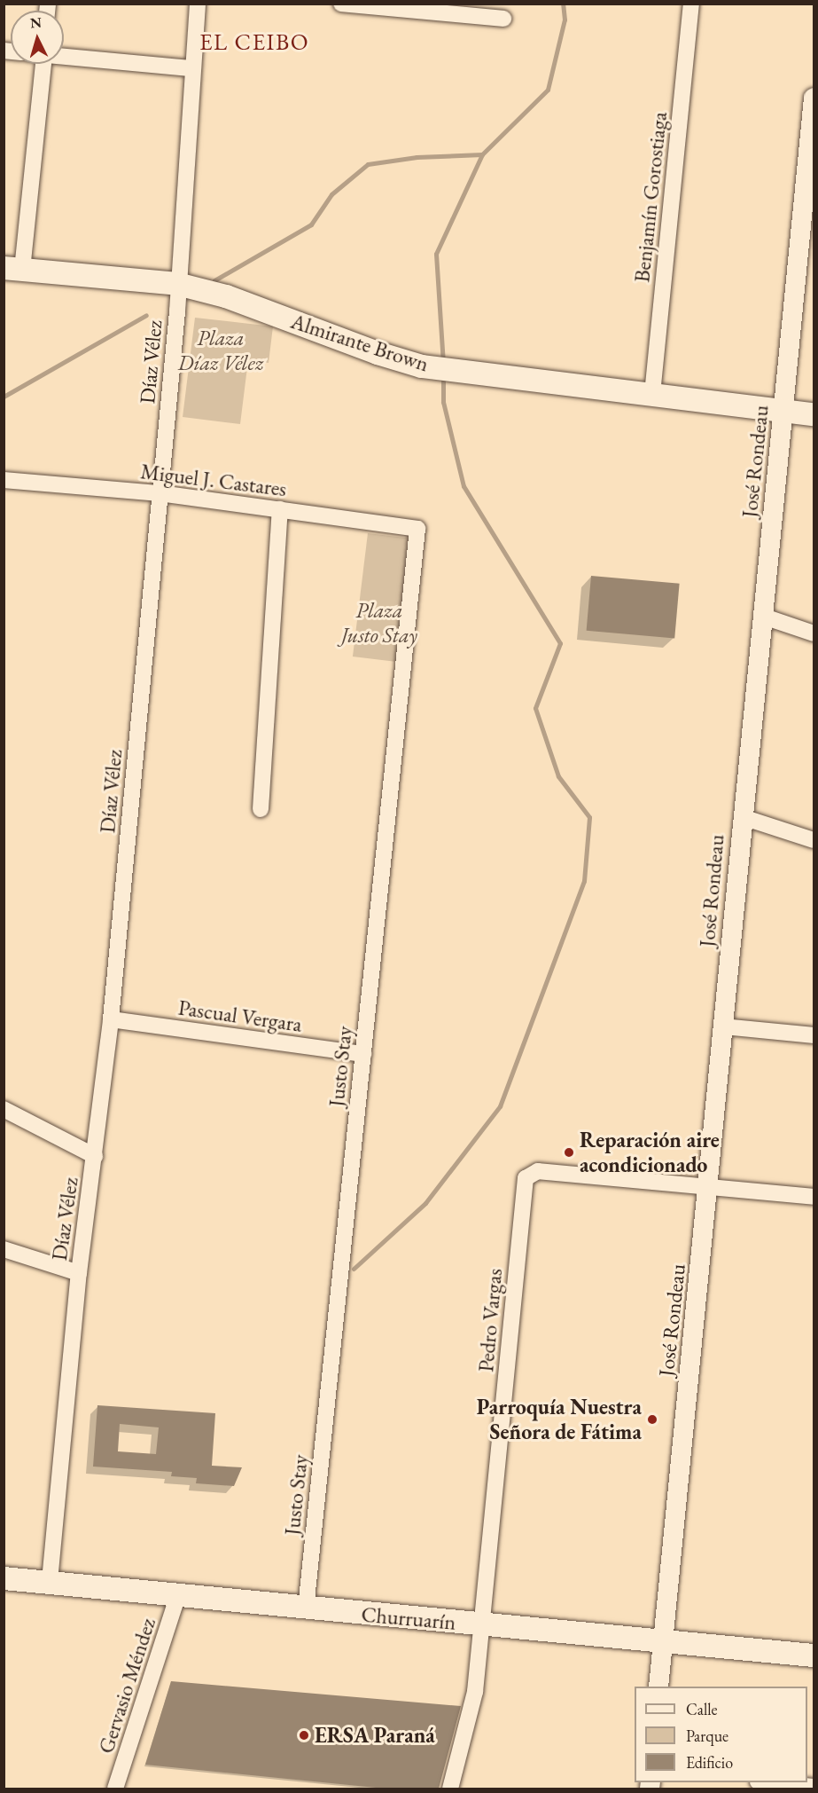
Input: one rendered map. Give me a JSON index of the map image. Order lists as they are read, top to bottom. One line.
{"streets":{"main road":["Almirante Brown","Churruarín"],"street":["Benjamín Gorostiaga","Díaz Vélez","José Rondeau","Miguel J. Castares","Pascual Vergara","Justo Stay","Pedro Vargas","Gervasio Méndez"]},"crossings":[["Benjamín Gorostiaga","Almirante Brown"],["Almirante Brown","Díaz Vélez"],["Almirante Brown","José Rondeau"],["Díaz Vélez","Miguel J. Castares"],["Díaz Vélez","Pascual Vergara"],["Díaz Vélez","Churruarín"],["José Rondeau","Pedro Vargas"],["José Rondeau","Churruarín"],["Miguel J. Castares","Justo Stay"],["Pascual Vergara","Justo Stay"],["Justo Stay","Churruarín"],["Pedro Vargas","Churruarín"],["Churruarín","Gervasio Méndez"]],"districts":["EL CEIBO"],"parks":["Plaza Díaz Vélez","Plaza Justo Stay"],"places":["Reparación aire acondicionado","Parroquía Nuestra Señora de Fátima","ERSA Paraná"],"legend":["Calle","Parque","Edificio"],"north":"top"}
